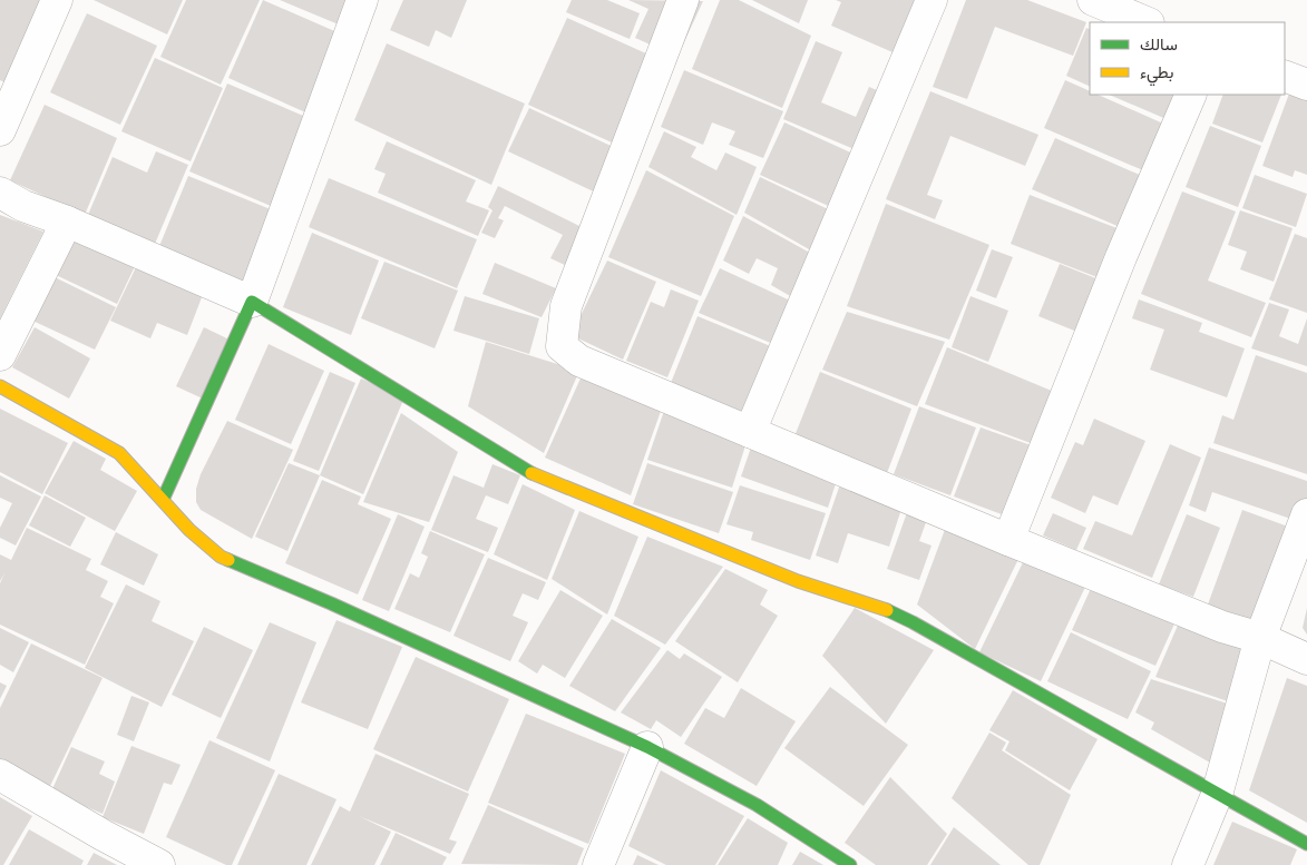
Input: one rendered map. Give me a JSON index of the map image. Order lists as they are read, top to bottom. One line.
{"legend":["سالك","بطيء"]}
